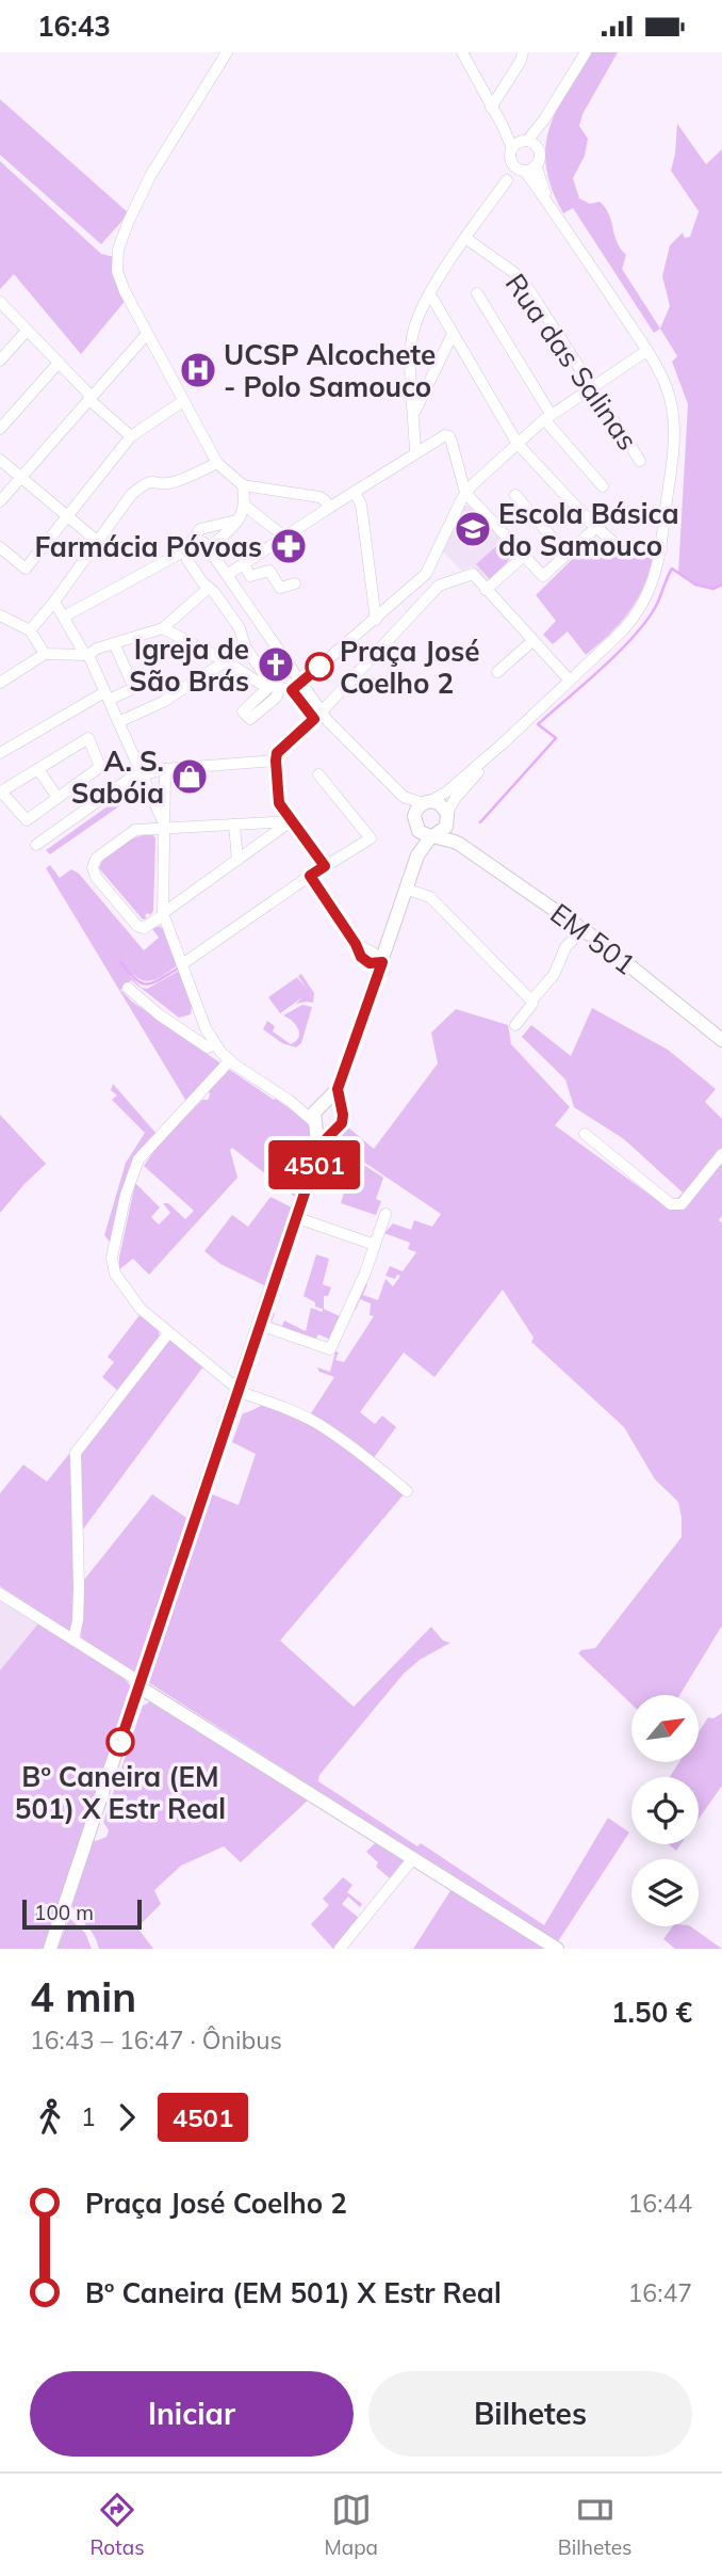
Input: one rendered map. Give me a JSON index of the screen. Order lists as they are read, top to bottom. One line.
{"streets":{"main road":["EM 501"],"street":["Rua das Salinas"]},"places":{"hospital":["UCSP Alcochete - Polo Samouco"],"school or university":["Escola Básica do Samouco"],"pharmacy":["Farmácia Póvoas"],"church":["Igreja de São Brás"],"other":["Praça José Coelho 2","Bº Caneira (EM 501) X Estr Real"],"shop":["A. S. Sabóia"]},"lines":["bus line 4501"],"scale_bar":"100 m","north":"top right","page":{"status":"16:43","on_map":"4501","scale":"100 m","heading":["4 min","16:43 – 16:47 · Ônibus","1.50 €"],"legs":["1","4501"],"list":[{"name":"Praça José Coelho 2","value":"16:44"},{"name":"Bº Caneira (EM 501) X Estr Real","value":"16:47"}],"buttons":["Iniciar","Bilhetes"],"tabs":["Rotas","Mapa","Bilhetes"]}}
